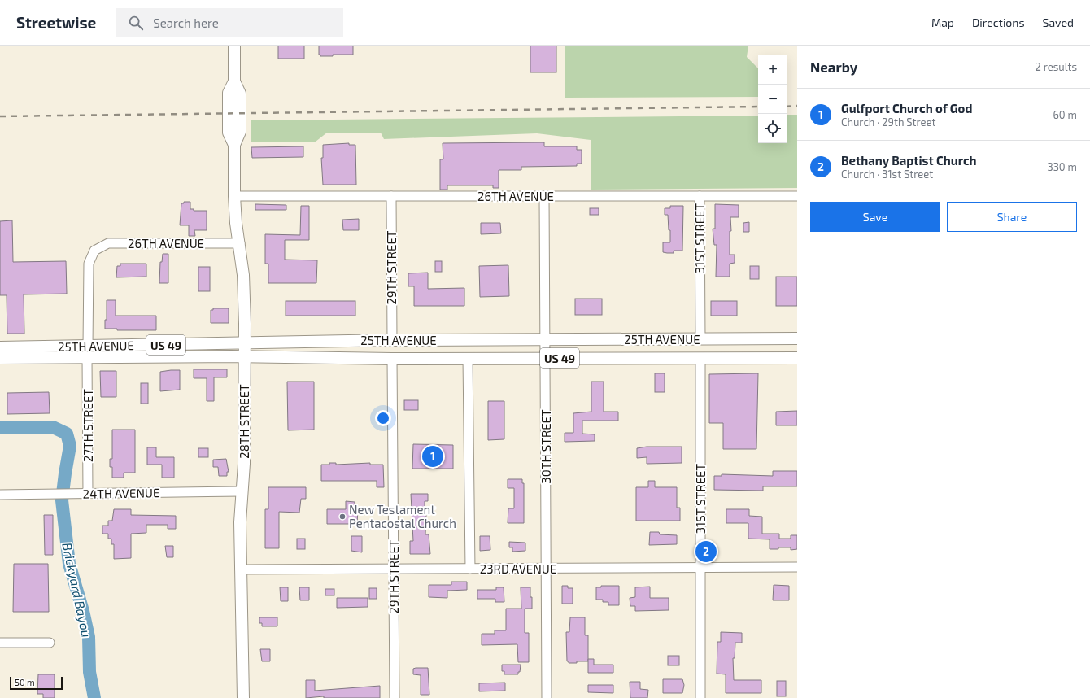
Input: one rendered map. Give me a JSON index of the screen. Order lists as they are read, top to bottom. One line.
{"streets":{"main road":["25TH AVENUE","US 49","28TH STREET"],"street":["26TH AVENUE","31ST STREET","29TH STREET","27TH STREET","30TH STREET","24TH AVENUE","23RD AVENUE"]},"crossings":[["26TH AVENUE","31ST STREET"],["26TH AVENUE","29TH STREET"],["26TH AVENUE","28TH STREET"],["26TH AVENUE","27TH STREET"],["26TH AVENUE","30TH STREET"],["31ST STREET","25TH AVENUE"],["31ST STREET","23RD AVENUE"],["29TH STREET","25TH AVENUE"],["29TH STREET","23RD AVENUE"],["25TH AVENUE","28TH STREET"],["25TH AVENUE","27TH STREET"],["25TH AVENUE","30TH STREET"],["28TH STREET","24TH AVENUE"],["28TH STREET","23RD AVENUE"],["27TH STREET","24TH AVENUE"],["30TH STREET","23RD AVENUE"]],"water":["Brickyard Bayou"],"places":["New Testament Pentacostal Church"],"scale_bar":"50 m","page":{"header":"Streetwise","search":"Search here","nav":["Map","Directions","Saved"],"heading":["Nearby","2 results"],"map_buttons":["+","−"],"list":[{"mark":"1","name":"Gulfport Church of God","note":"Church · 29th Street","value":"60 m"},{"mark":"2","name":"Bethany Baptist Church","note":"Church · 31st Street","value":"330 m"}],"buttons":["Save","Share"],"pins":["1","2"],"scale":"50 m"}}
